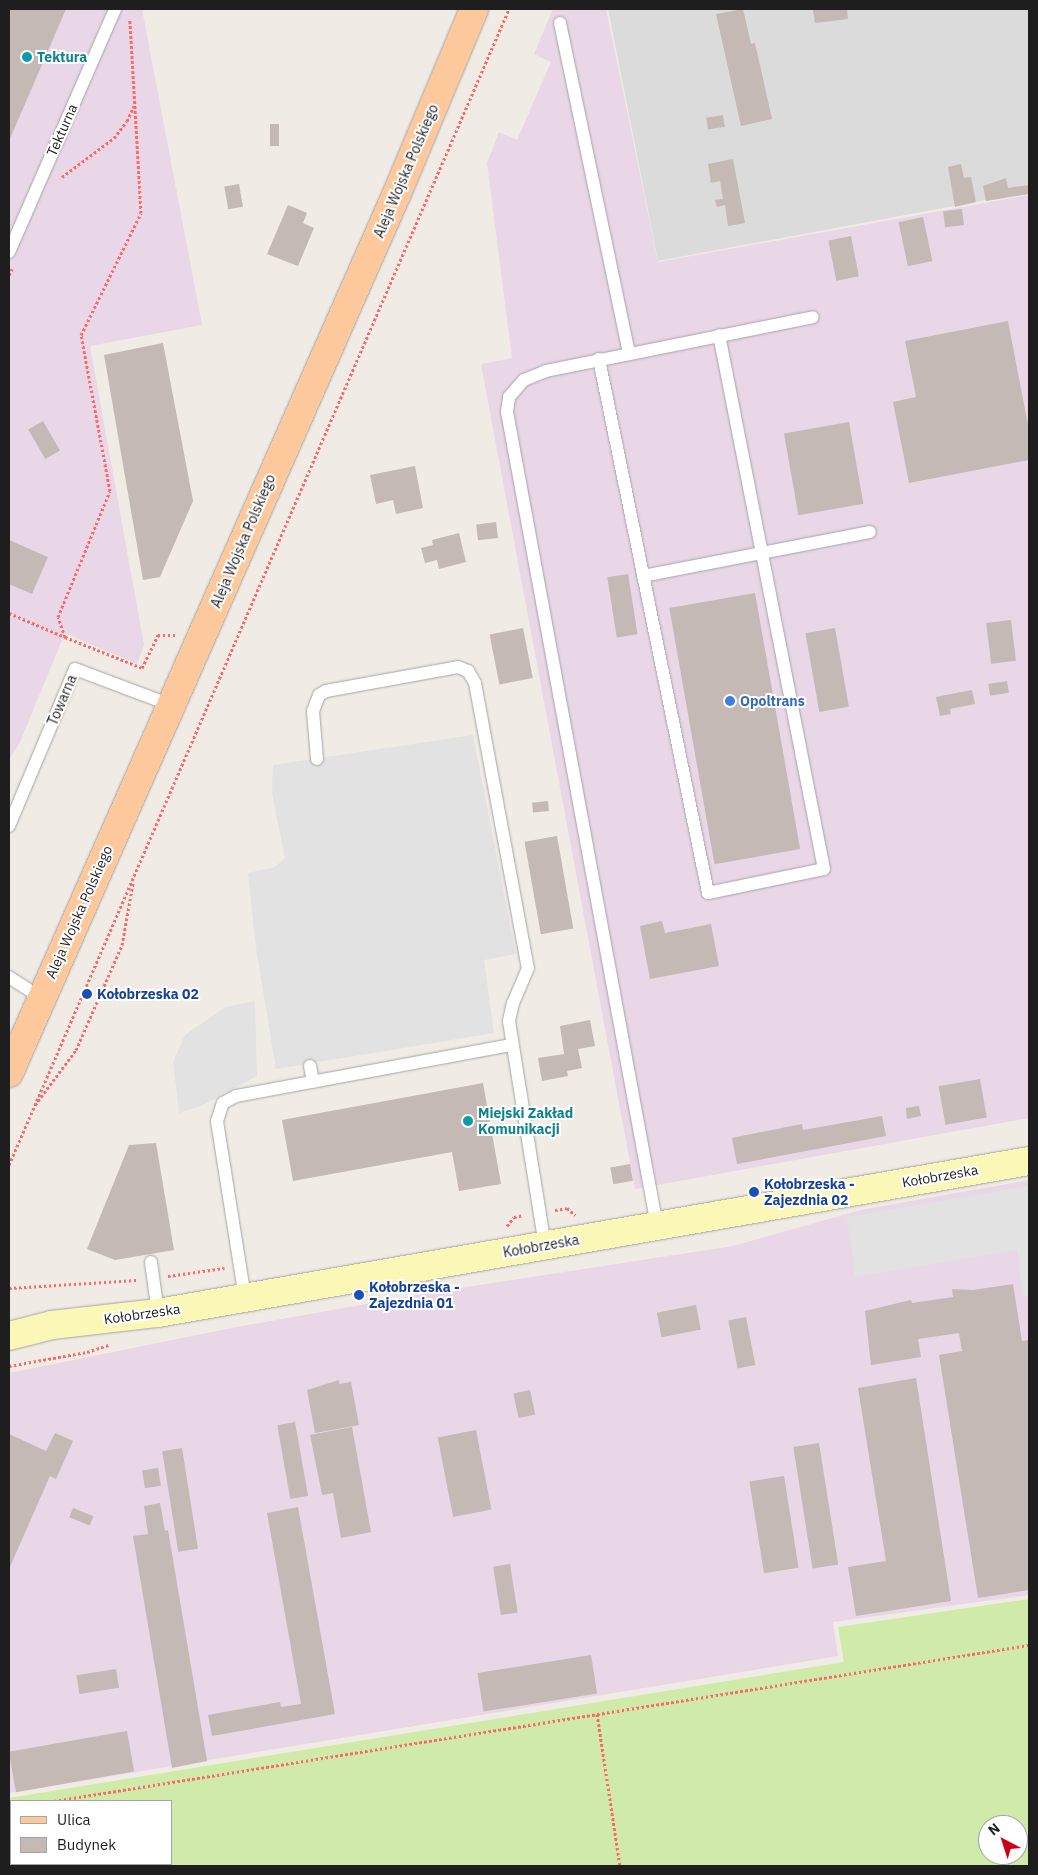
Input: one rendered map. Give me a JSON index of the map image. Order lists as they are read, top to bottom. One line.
{"streets":{"main road":["Aleja Wojska Polskiego"],"street":["Kołobrzeska"],"lane":["Tekturna","Towarna"]},"crossings":[["Aleja Wojska Polskiego","Towarna"]],"places":["Tektura","Opoltrans","Kołobrzeska 02","Miejski Zakład Komunikacji","Kołobrzeska - Zajezdnia 02","Kołobrzeska - Zajezdnia 01"],"legend":["Ulica","Budynek"],"north":"top left"}
